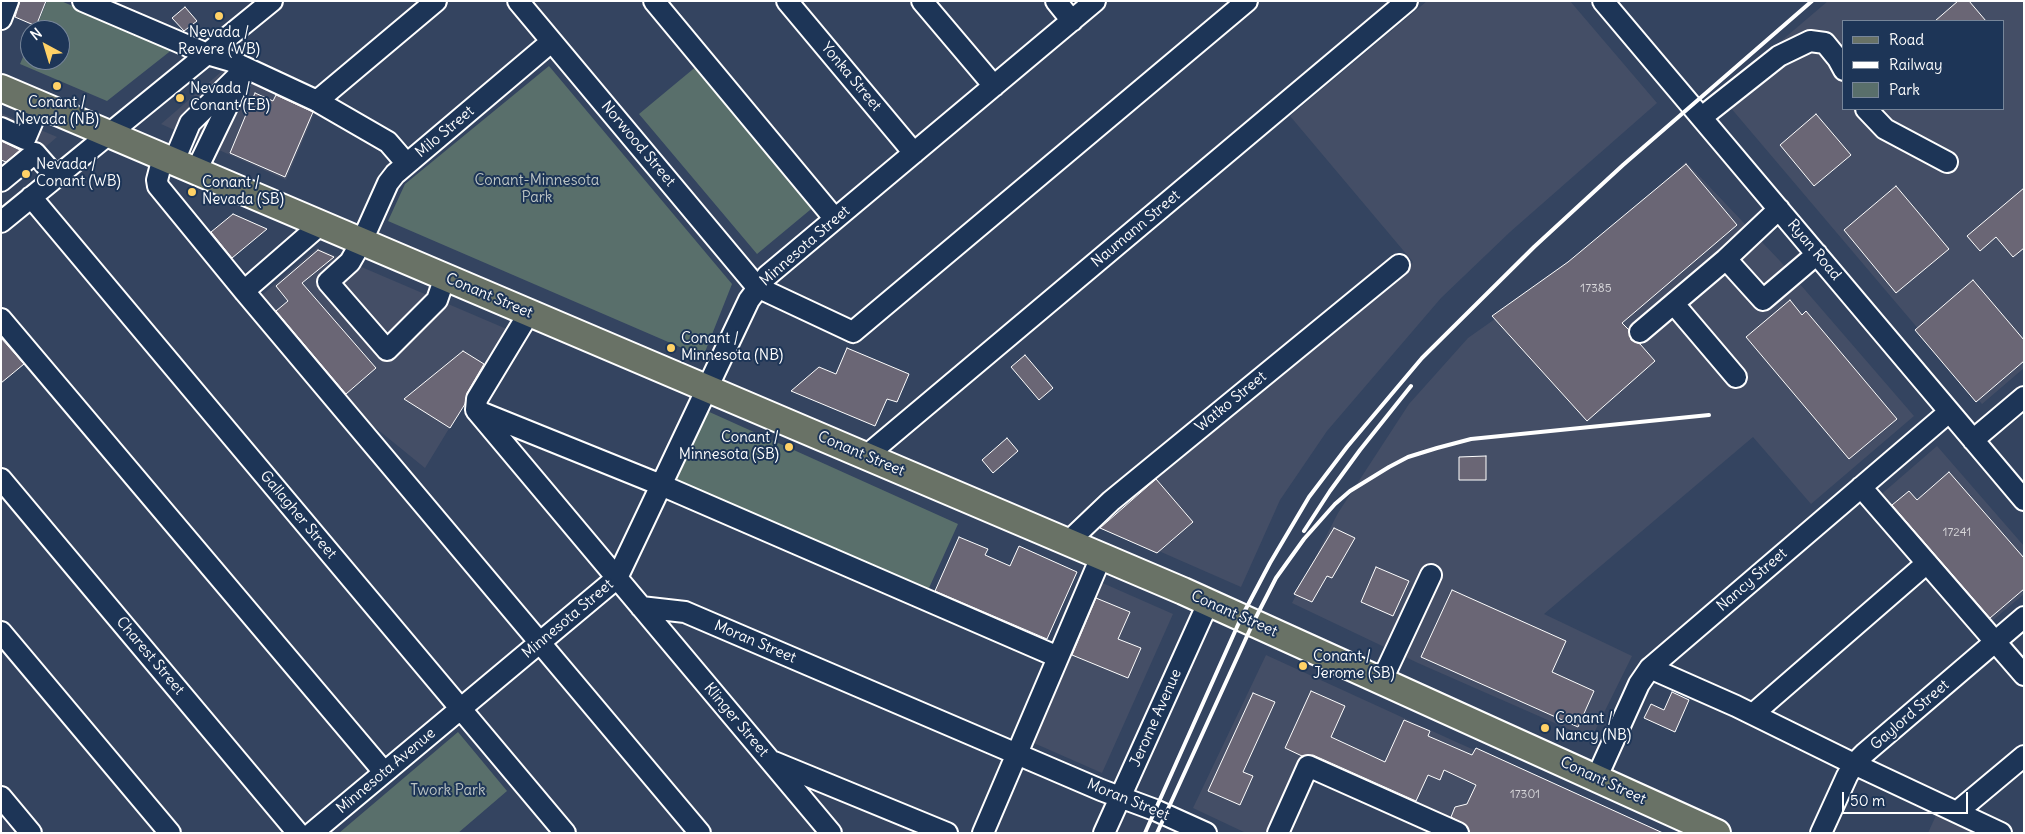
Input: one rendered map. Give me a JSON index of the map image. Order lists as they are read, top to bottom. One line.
{"streets":{"main road":["Conant Street"],"street":["Yonka Street","Milo Street","Norwood Street","Naumann Street","Minnesota Street","Ryan Road","Watko Street","Gallagher Street","Nancy Street","Moran Street","Charest Street","Gaylord Street","Jerome Avenue","Klinger Street","Minnesota Avenue"]},"crossings":[["Yonka Street","Minnesota Street"],["Milo Street","Norwood Street"],["Milo Street","Conant Street"],["Norwood Street","Minnesota Street"],["Naumann Street","Conant Street"],["Minnesota Street","Conant Street"],["Minnesota Street","Gallagher Street"],["Minnesota Street","Minnesota Avenue"],["Ryan Road","Nancy Street"],["Conant Street","Watko Street"],["Conant Street","Nancy Street"],["Conant Street","Jerome Avenue"],["Gallagher Street","Minnesota Avenue"],["Moran Street","Jerome Avenue"],["Moran Street","Klinger Street"]],"parks":["Conant-Minnesota Park","Twork Park"],"places":["Nevada / Revere (WB)","Conant / Nevada (NB)","Nevada / Conant (EB)","Nevada / Conant (WB)","Conant / Nevada (SB)","Conant / Minnesota (NB)","Conant / Minnesota (SB)","Conant / Jerome (SB)","Conant / Nancy (NB)"],"house_numbers":["17385","17241","17301"],"legend":["Road","Railway","Park"],"scale_bar":"50 m","north":"top left"}
